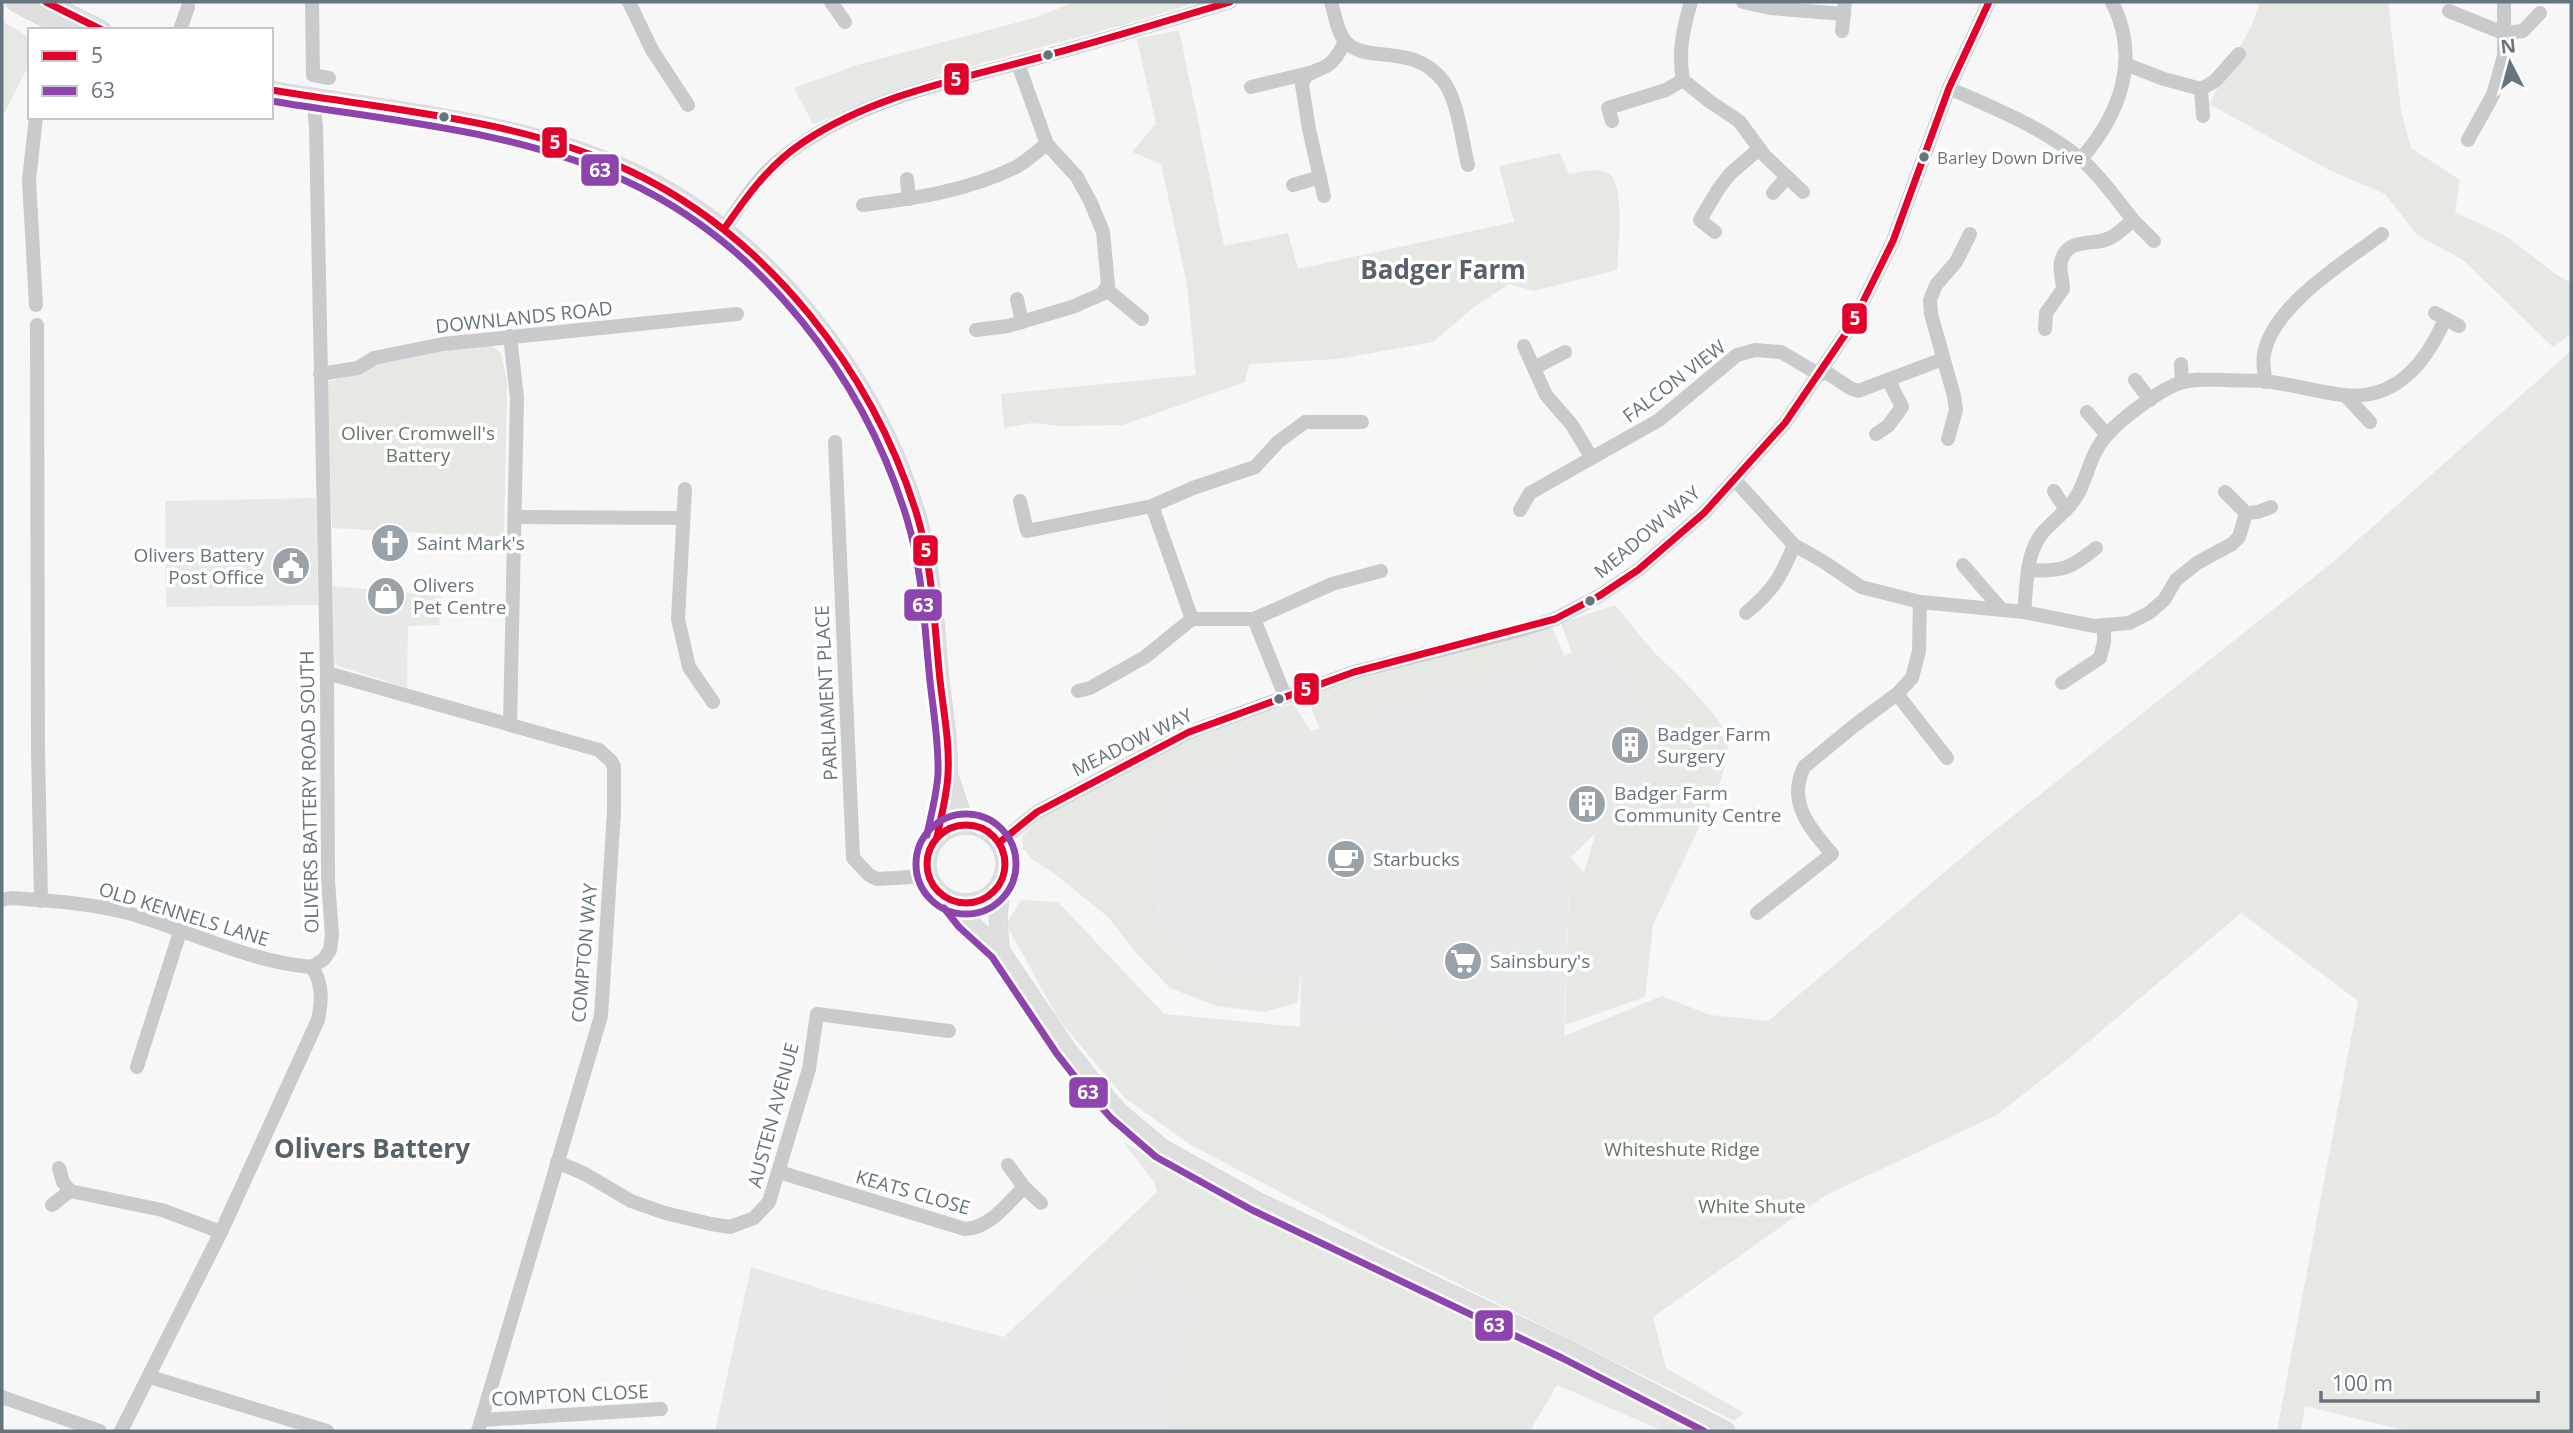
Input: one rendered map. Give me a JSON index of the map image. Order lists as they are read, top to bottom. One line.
{"streets":{"street":["DOWNLANDS ROAD","FALCON VIEW","MEADOW WAY","PARLIAMENT PLACE","OLIVERS BATTERY ROAD SOUTH","OLD KENNELS LANE","COMPTON WAY","AUSTEN AVENUE","KEATS CLOSE","COMPTON CLOSE"]},"crossings":[["DOWNLANDS ROAD","OLIVERS BATTERY ROAD SOUTH"],["FALCON VIEW","MEADOW WAY"],["MEADOW WAY","PARLIAMENT PLACE"],["OLIVERS BATTERY ROAD SOUTH","OLD KENNELS LANE"],["OLIVERS BATTERY ROAD SOUTH","COMPTON WAY"],["COMPTON WAY","AUSTEN AVENUE"],["COMPTON WAY","COMPTON CLOSE"],["AUSTEN AVENUE","KEATS CLOSE"]],"districts":["Badger Farm","Olivers Battery"],"parks":["Oliver Cromwell's Battery","Whiteshute Ridge","White Shute"],"places":{"other":["Barley Down Drive"],"church":["Saint Mark's"],"public building":["Olivers Battery Post Office"],"shop":["Olivers Pet Centre"],"building":["Badger Farm Surgery","Badger Farm Community Centre"],"cafe":["Starbucks"],"supermarket":["Sainsbury's"]},"lines":["transit line 5","transit line 63"],"legend":["5","63"],"scale_bar":"100 m","north":"top"}
